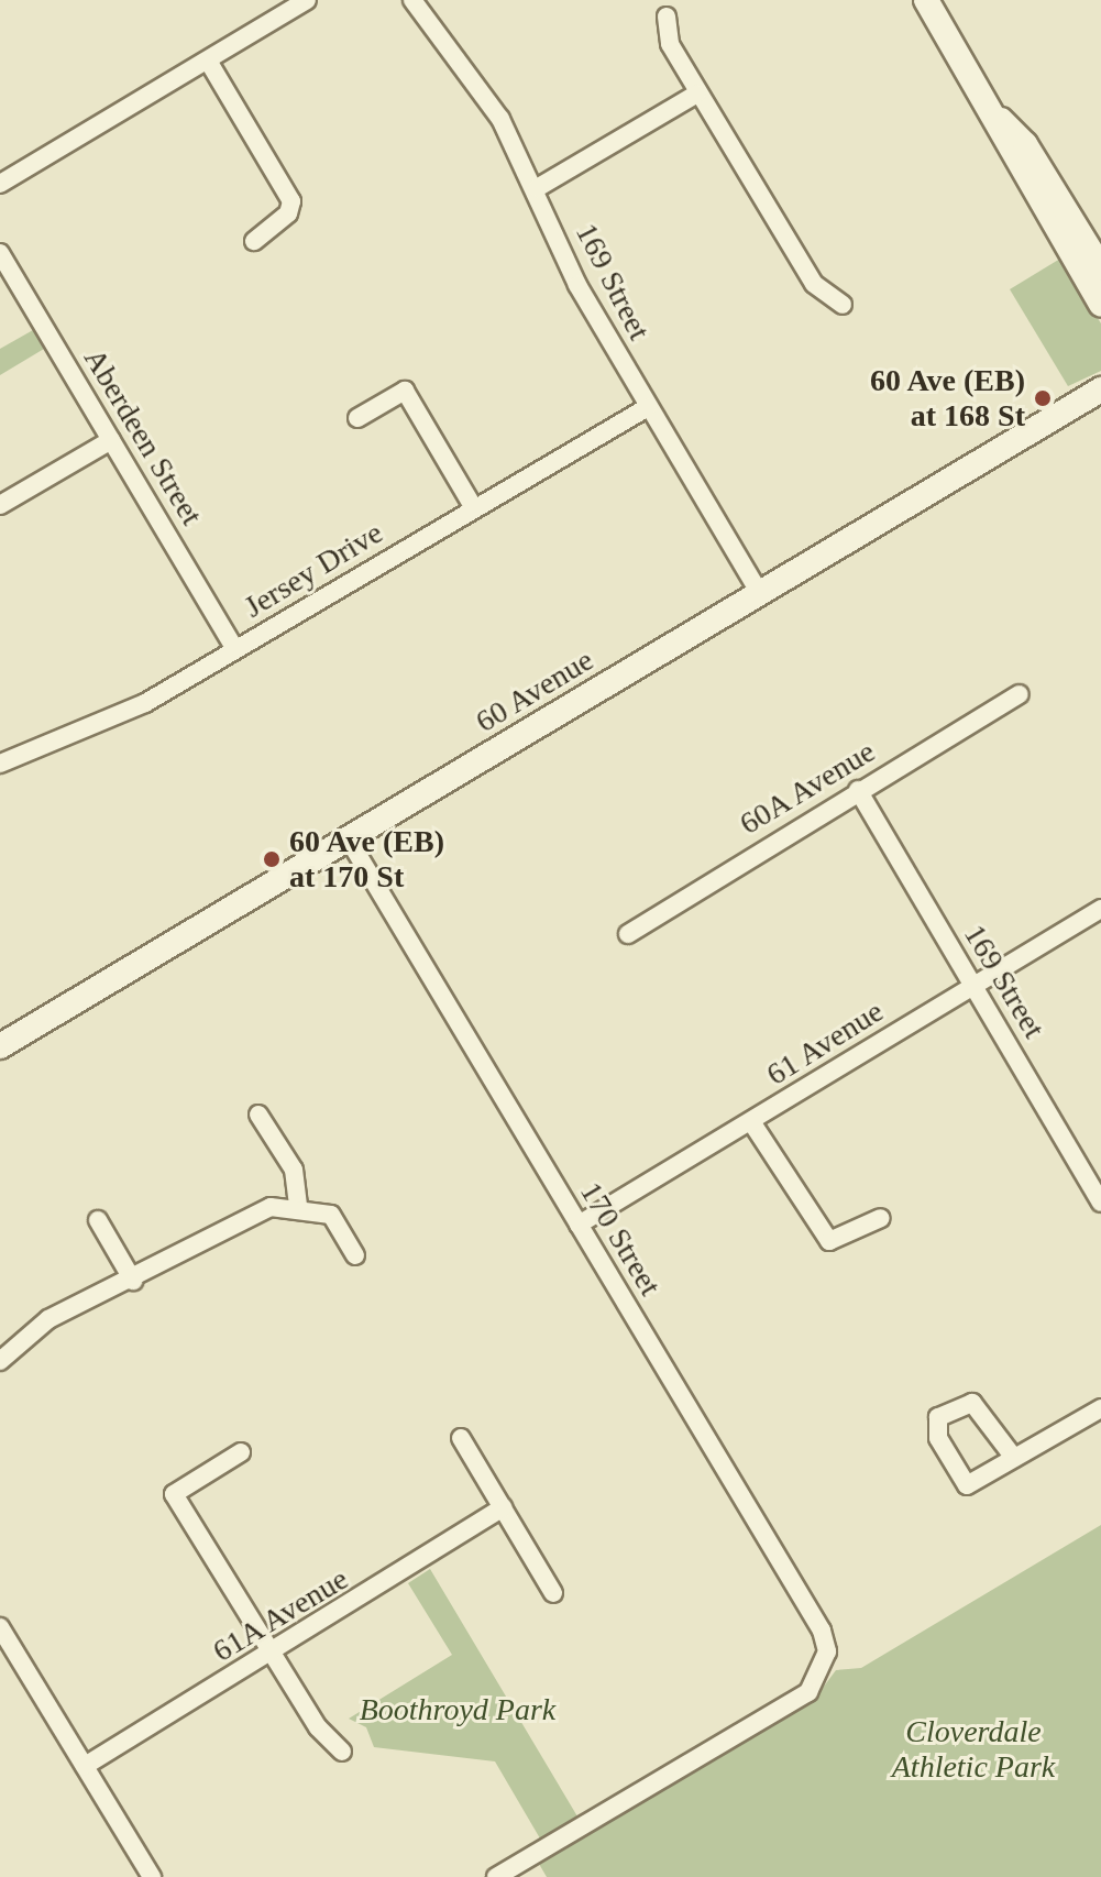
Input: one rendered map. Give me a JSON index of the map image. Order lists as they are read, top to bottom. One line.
{"streets":{"street":["169 Street","Aberdeen Street","Jersey Drive","60 Avenue","60A Avenue","61 Avenue","170 Street","61A Avenue"]},"crossings":[["169 Street","Jersey Drive"],["169 Street","60 Avenue"],["169 Street","60A Avenue"],["169 Street","61 Avenue"],["Aberdeen Street","Jersey Drive"],["60 Avenue","170 Street"],["61 Avenue","170 Street"]],"parks":["Boothroyd Park","Cloverdale Athletic Park"],"places":["60 Ave (EB) at 168 St","60 Ave (EB) at 170 St"]}
